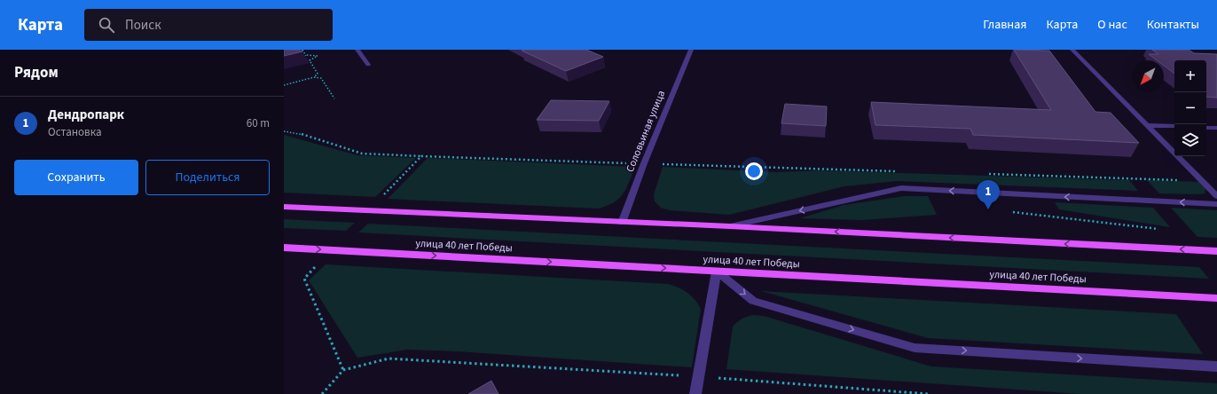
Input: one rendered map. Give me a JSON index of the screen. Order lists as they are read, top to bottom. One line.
{"streets":{"main road":["улица 40 лет Победы"],"street":["Соловьиная улица"]},"north":"bottom left","page":{"header":"Карта","search":"Поиск","nav":["Главная","Карта","О нас","Контакты"],"heading":"Рядом","map_buttons":["+","−"],"list":[{"mark":"1","name":"Дендропарк","note":"Остановка","value":"60 m"}],"buttons":["Сохранить","Поделиться"],"pins":"1"}}
